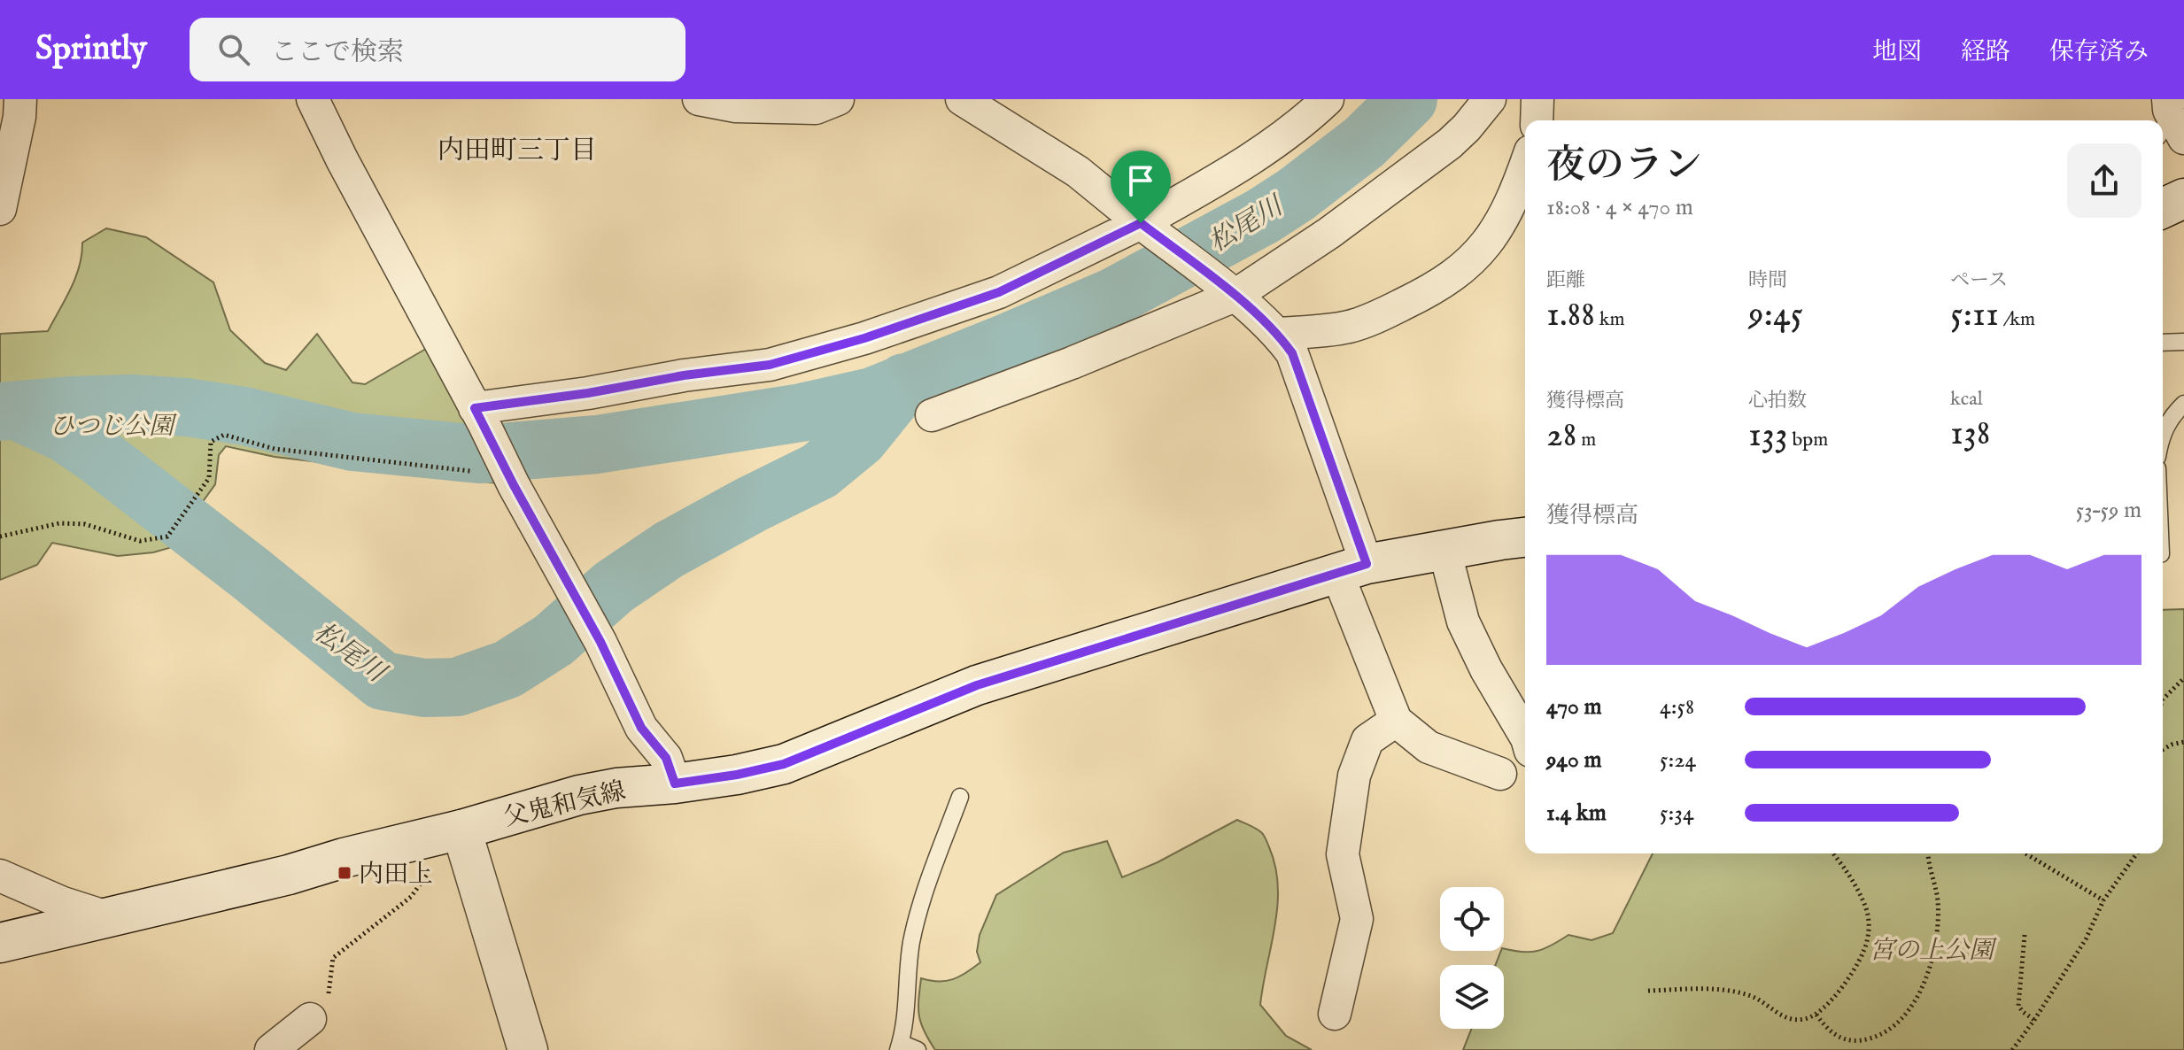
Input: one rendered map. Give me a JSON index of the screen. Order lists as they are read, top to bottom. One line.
{"streets":{"main road":["父鬼和気線"]},"districts":["内田町三丁目"],"water":["松尾川"],"parks":["ひつじ公園","宮の上公園"],"places":{"transit":["内田上"]},"page":{"header":"Sprintly","search":"ここで検索","nav":["地図","経路","保存済み"],"heading":["夜のラン","18:08 · 4 × 470 m"],"stats":[["距離","1.88 km"],["時間","9:45"],["ペース","5:11 /km"],["獲得標高","28 m"],["心拍数","133 bpm"],["kcal","138"]],"chart":["獲得標高","53–59 m"],"list":[{"name":"470 m","note":"4:58"},{"name":"940 m","note":"5:24"},{"name":"1.4 km","note":"5:34"}]}}
